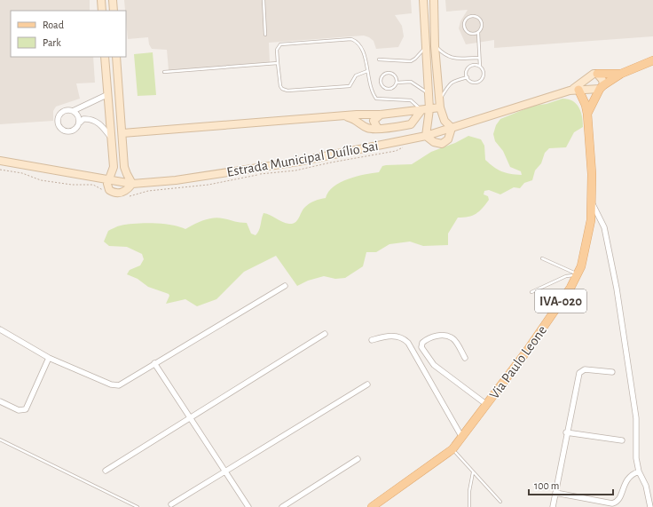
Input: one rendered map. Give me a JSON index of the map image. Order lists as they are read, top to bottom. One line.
{"streets":{"main road":["IVA-020","Via Paulo Leone"],"street":["Estrada Municipal Duílio Sai"]},"crossings":[["Estrada Municipal Duílio Sai","Via Paulo Leone"]],"legend":["Road","Park"],"scale_bar":"100 m"}
